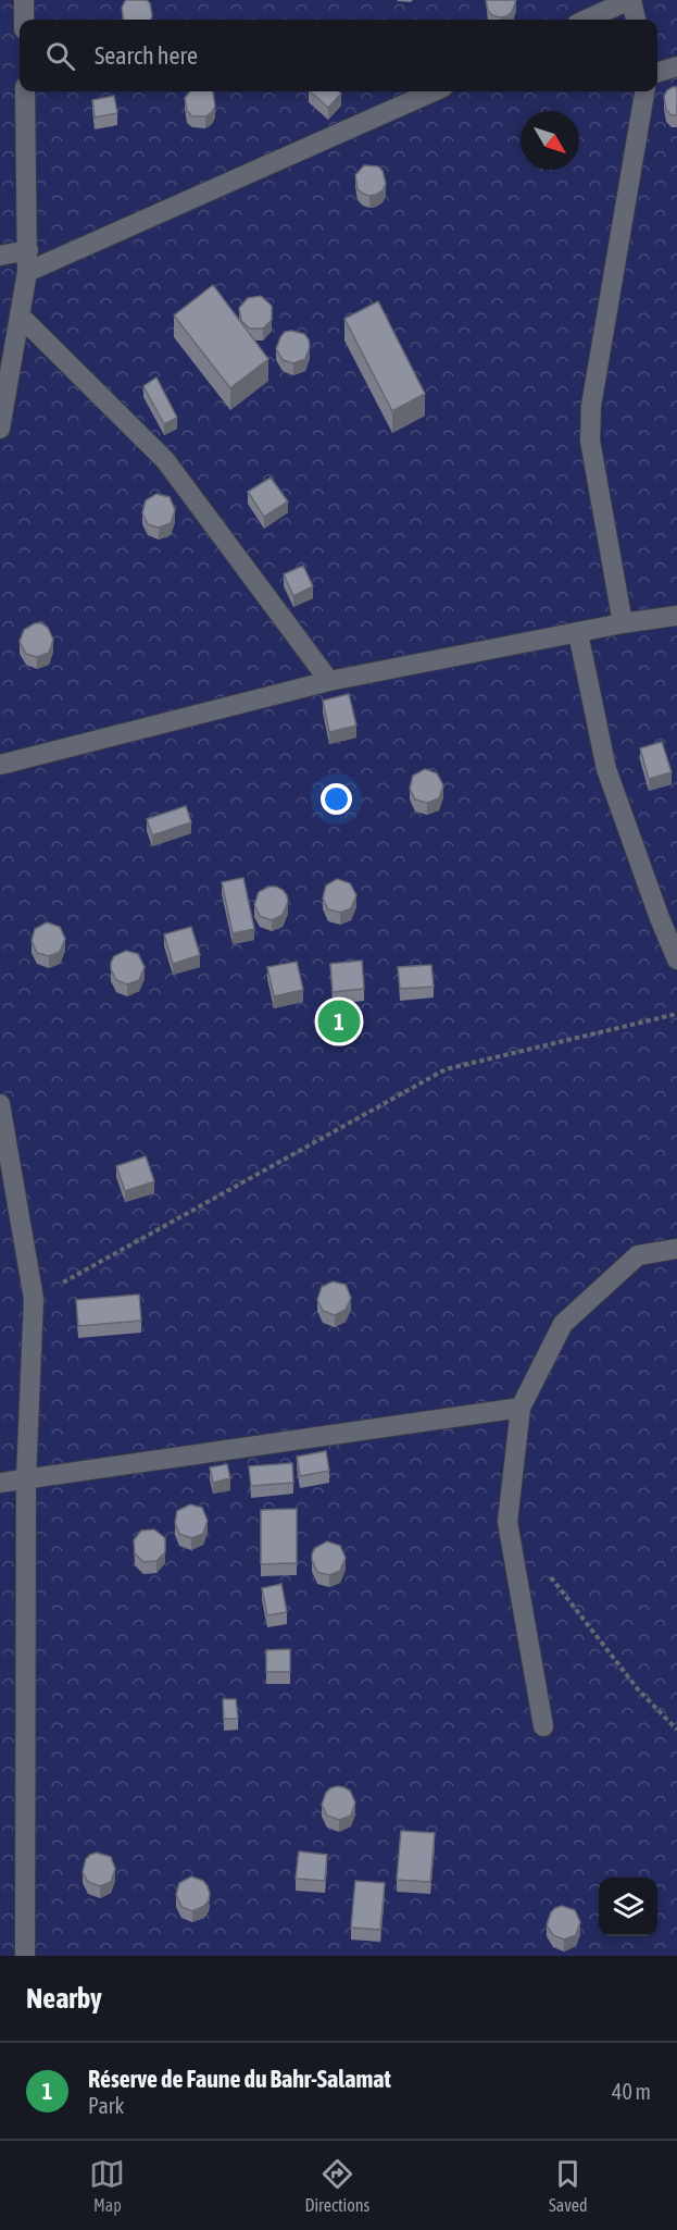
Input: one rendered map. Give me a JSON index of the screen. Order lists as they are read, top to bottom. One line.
{"north":"bottom right","page":{"search":"Search here","pins":"1","heading":"Nearby","list":[{"mark":"1","name":"Réserve de Faune du Bahr-Salamat","note":"Park","value":"40 m"}],"nav":["Map","Directions","Saved"]}}
